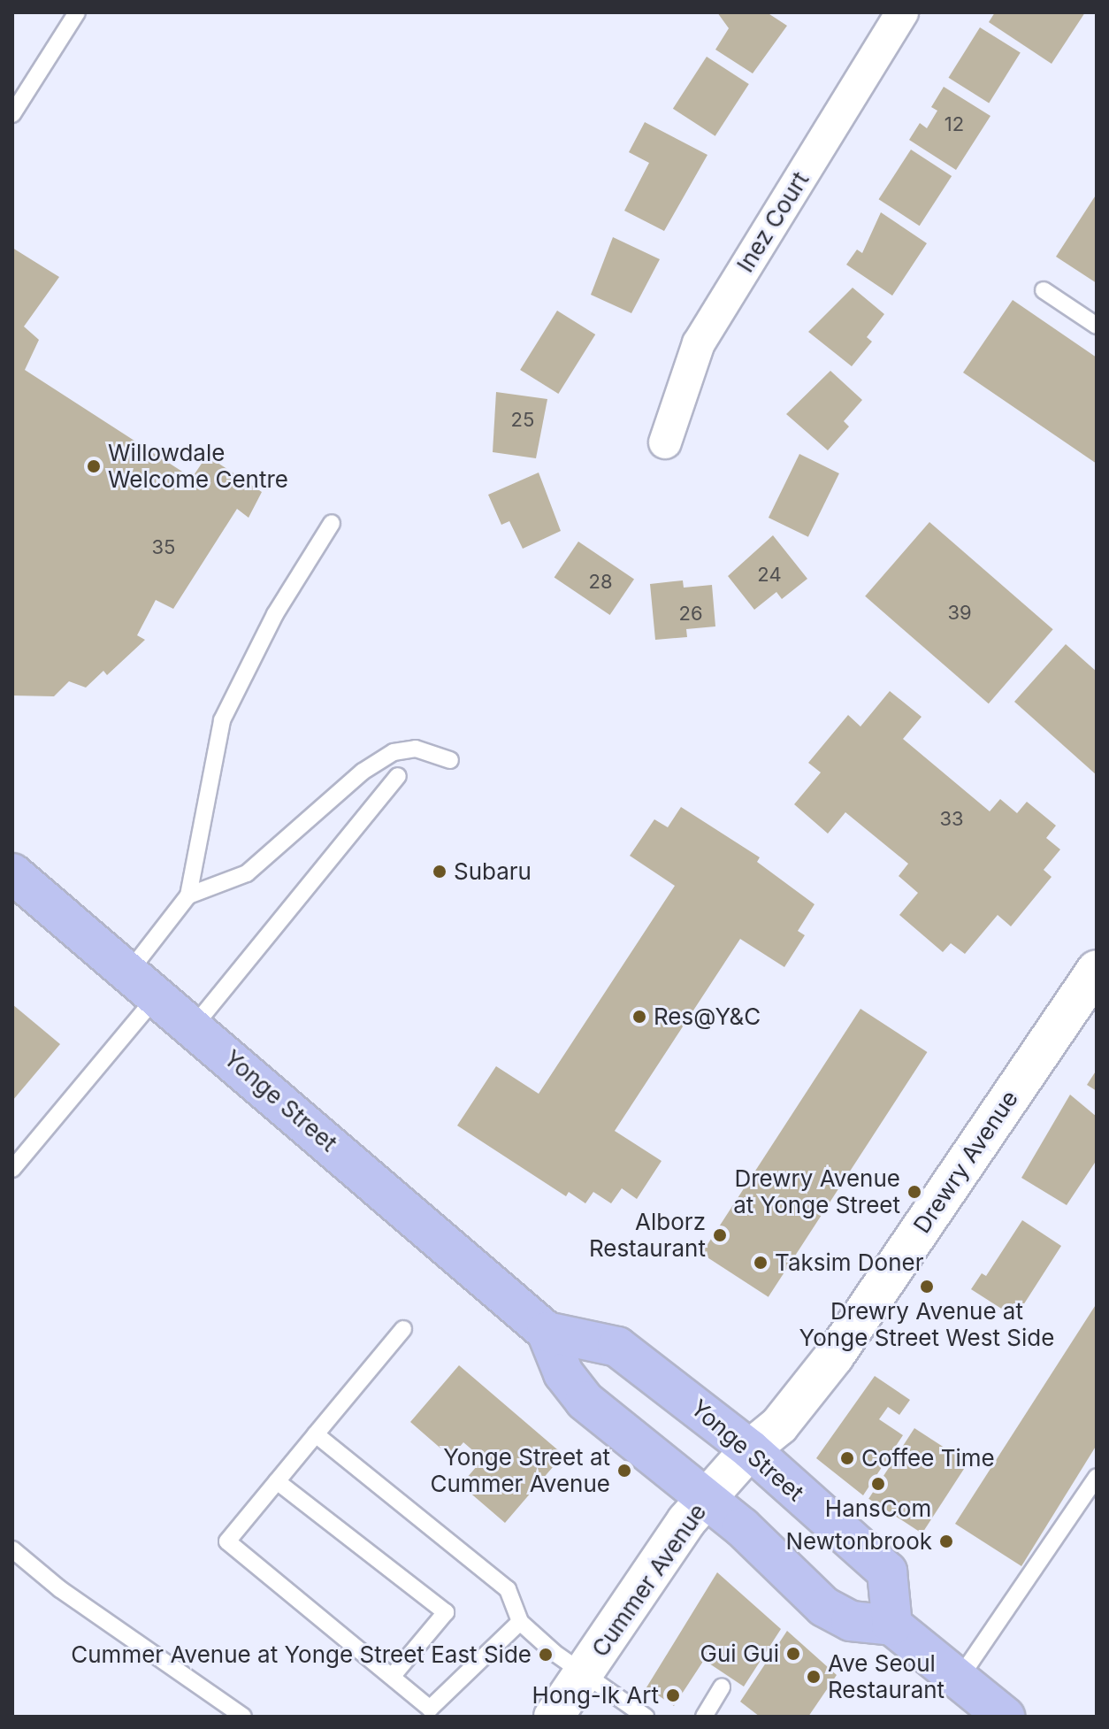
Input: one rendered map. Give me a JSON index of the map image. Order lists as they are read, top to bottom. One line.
{"streets":{"main road":["Yonge Street"],"street":["Inez Court","Drewry Avenue","Cummer Avenue"]},"crossings":[["Yonge Street","Drewry Avenue"],["Yonge Street","Cummer Avenue"],["Drewry Avenue","Cummer Avenue"]],"places":["Willowdale Welcome Centre","Subaru","Res@Y&C","Drewry Avenue at Yonge Street","Alborz Restaurant","Taksim Doner","Drewry Avenue at Yonge Street West Side","Coffee Time","Yonge Street at Cummer Avenue","HansCom","Newtonbrook","Gui Gui","Cummer Avenue at Yonge Street East Side","Ave Seoul Restaurant","Hong-Ik Art"],"house_numbers":["12","25","35","24","28","39","26","33"]}
